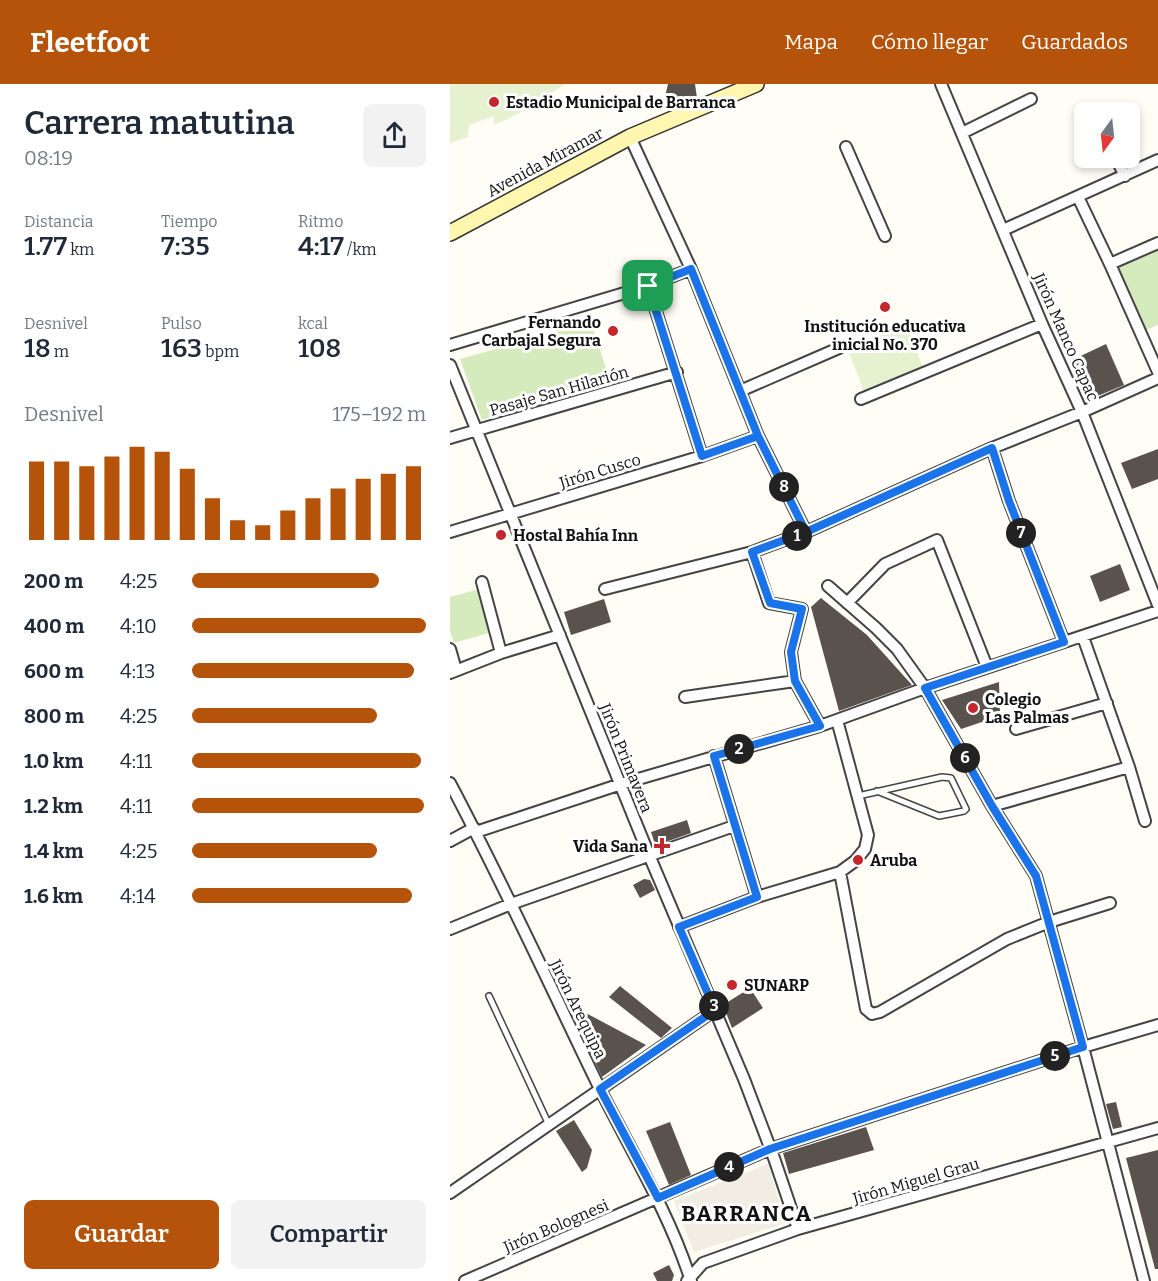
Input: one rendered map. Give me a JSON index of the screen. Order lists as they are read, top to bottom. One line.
{"streets":{"street":["Avenida Miramar","Jirón Manco Capac","Pasaje San Hilarión","Jirón Cusco","Jirón Primavera","Jirón Arequipa","Jirón Miguel Grau","Jirón Bolognesi"]},"crossings":[["Pasaje San Hilarión","Jirón Primavera"],["Jirón Cusco","Jirón Primavera"],["Jirón Primavera","Jirón Miguel Grau"],["Jirón Primavera","Jirón Bolognesi"],["Jirón Arequipa","Jirón Miguel Grau"],["Jirón Arequipa","Jirón Bolognesi"]],"districts":["BARRANCA"],"places":{"other":["Estadio Municipal de Barranca","Institución educativa inicial No. 370","Fernando Carbajal Segura","Hostal Bahía Inn","Colegio Las Palmas","Aruba","SUNARP"],"health":["Vida Sana"]},"north":"bottom","page":{"header":"Fleetfoot","nav":["Mapa","Cómo llegar","Guardados"],"heading":["Carrera matutina","08:19"],"stats":[["Distancia","1.77 km"],["Tiempo","7:35"],["Ritmo","4:17 /km"],["Desnivel","18 m"],["Pulso","163 bpm"],["kcal","108"]],"chart":["Desnivel","175–192 m"],"pins":["8","7","1","2","6","3","5","4"],"list":[{"name":"200 m","note":"4:25"},{"name":"400 m","note":"4:10"},{"name":"600 m","note":"4:13"},{"name":"800 m","note":"4:25"},{"name":"1.0 km","note":"4:11"},{"name":"1.2 km","note":"4:11"},{"name":"1.4 km","note":"4:25"},{"name":"1.6 km","note":"4:14"}],"buttons":["Guardar","Compartir"]}}
